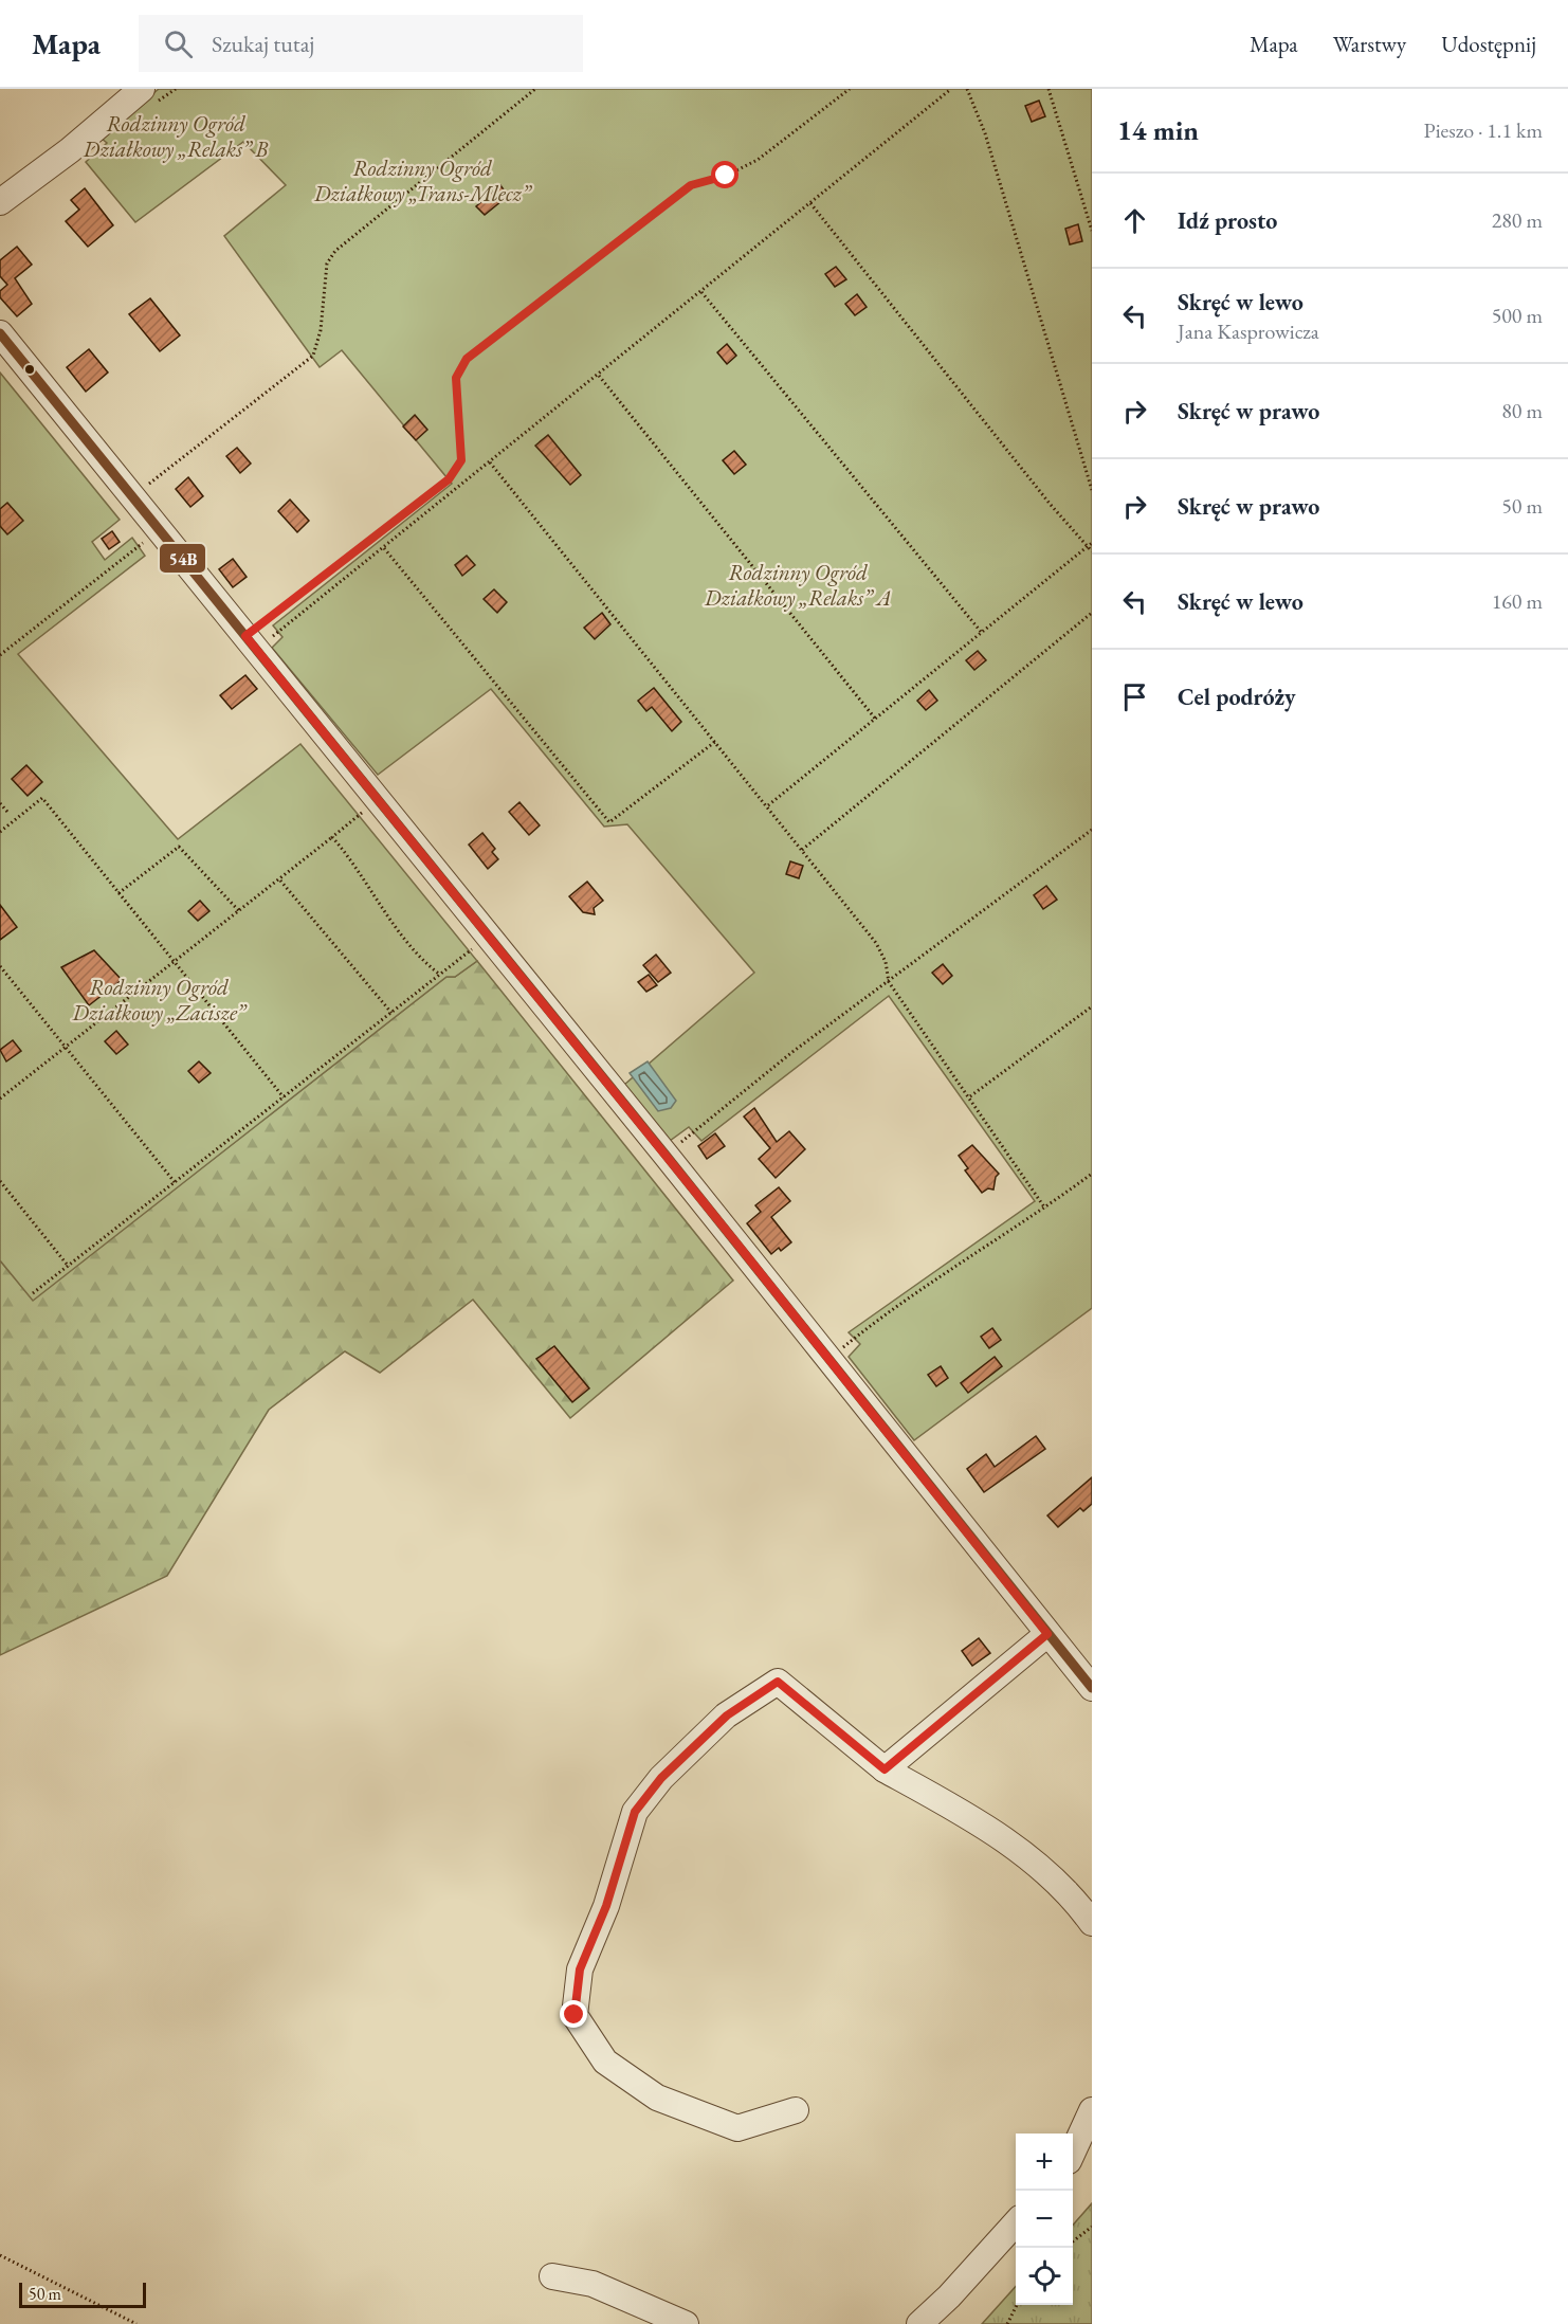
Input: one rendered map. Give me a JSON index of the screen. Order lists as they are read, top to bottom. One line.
{"parks":["Rodzinny Ogród Działkowy „Relaks” B","Rodzinny Ogród Działkowy „Trans-Mlecz”","Rodzinny Ogród Działkowy „Relaks” A","Rodzinny Ogród Działkowy „Zacisze”"],"lines":["transit line 54B"],"scale_bar":"50 m","page":{"header":"Mapa","search":"Szukaj tutaj","nav":["Mapa","Warstwy","Udostępnij"],"heading":["14 min","Pieszo · 1.1 km"],"list":[["Idź prosto","280 m"],["Skręć w lewo","Jana Kasprowicza","500 m"],["Skręć w prawo","80 m"],["Skręć w prawo","50 m"],["Skręć w lewo","160 m"],"Cel podróży"],"map_buttons":["+","−"],"scale":"50 m"}}
